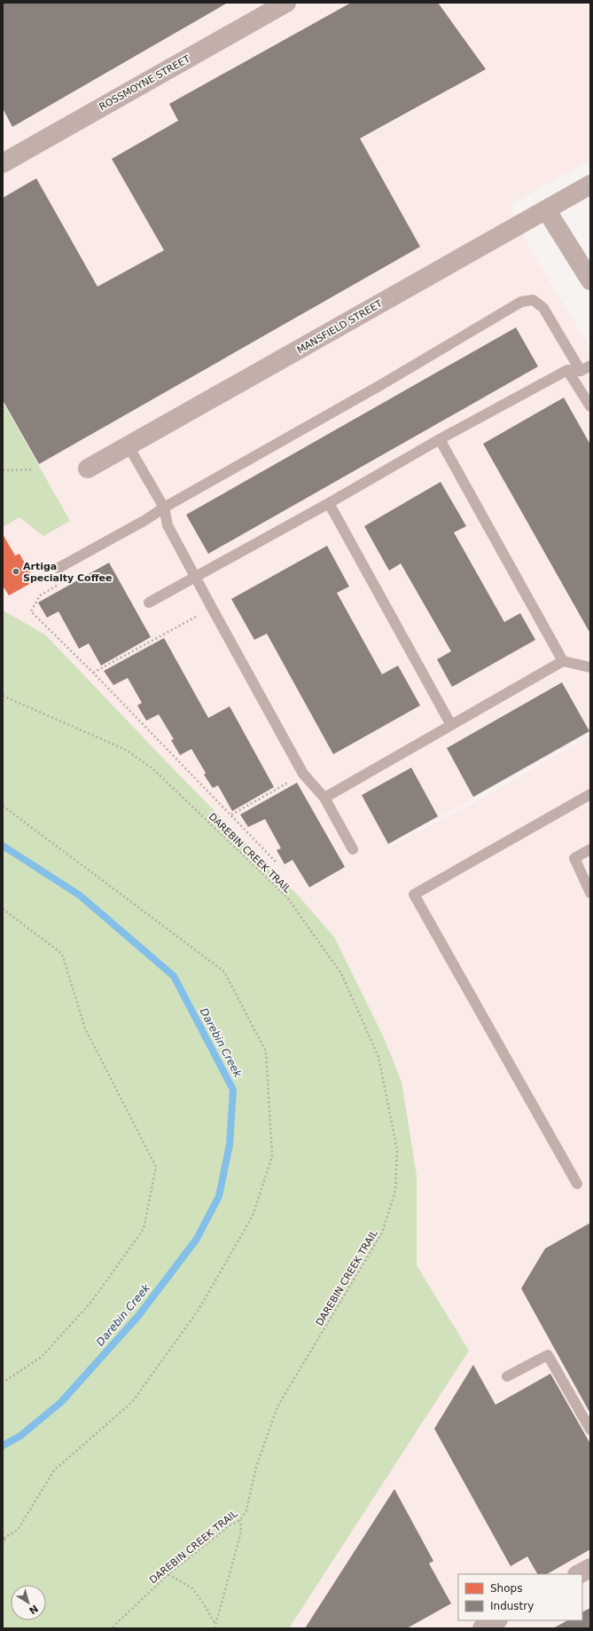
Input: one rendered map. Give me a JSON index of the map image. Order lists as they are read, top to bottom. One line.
{"streets":{"street":["ROSSMOYNE STREET","MANSFIELD STREET"],"path":["DAREBIN CREEK TRAIL"]},"water":["Darebin Creek"],"places":["Artiga Specialty Coffee"],"legend":["Shops","Industry"],"north":"bottom right"}
